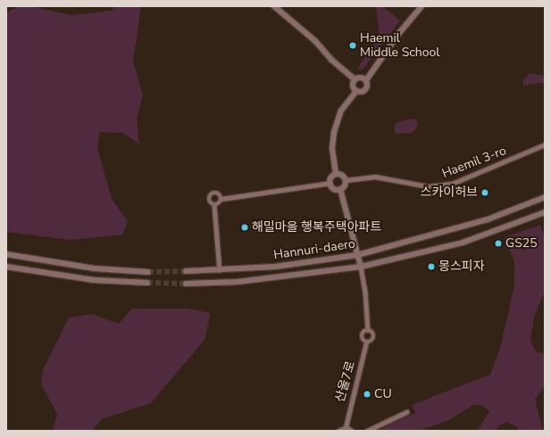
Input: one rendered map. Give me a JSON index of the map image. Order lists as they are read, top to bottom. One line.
{"streets":{"street":["Haemil 3-ro","Hannuri-daero","산울7로"]},"places":["Haemil Middle School","스카이허브","해밀마을 행복주택아파트","GS25","몽스피자","CU"]}
